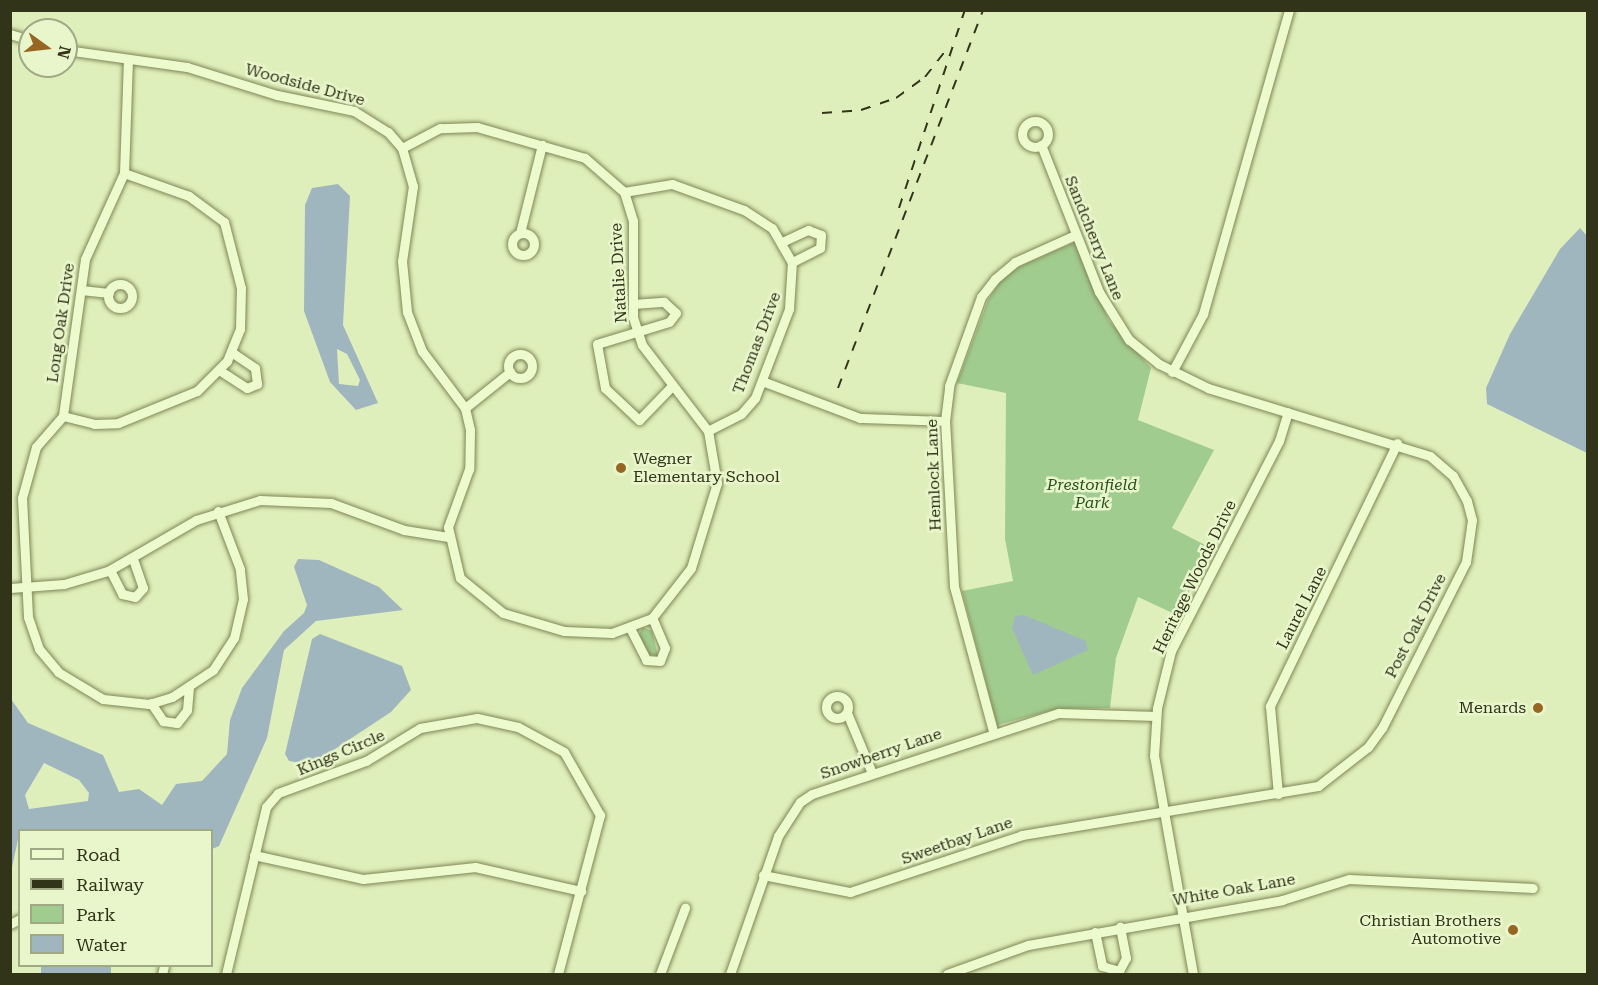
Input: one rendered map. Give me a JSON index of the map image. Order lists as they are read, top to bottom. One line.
{"streets":{"street":["Woodside Drive","Sandcherry Lane","Natalie Drive","Long Oak Drive","Thomas Drive","Hemlock Lane","Heritage Woods Drive","Laurel Lane","Post Oak Drive","Kings Circle","Snowberry Lane","Sweetbay Lane","White Oak Lane"]},"crossings":[["Woodside Drive","Natalie Drive"],["Woodside Drive","Long Oak Drive"],["Sandcherry Lane","Hemlock Lane"],["Sandcherry Lane","Heritage Woods Drive"],["Sandcherry Lane","Post Oak Drive"],["Natalie Drive","Thomas Drive"],["Hemlock Lane","Snowberry Lane"],["Heritage Woods Drive","Post Oak Drive"],["Heritage Woods Drive","Snowberry Lane"],["Heritage Woods Drive","Sweetbay Lane"],["Heritage Woods Drive","White Oak Lane"],["Laurel Lane","Post Oak Drive"],["Post Oak Drive","Sweetbay Lane"],["Snowberry Lane","Sweetbay Lane"]],"parks":["Prestonfield Park"],"places":["Wegner Elementary School","Menards","Christian Brothers Automotive"],"legend":["Road","Railway","Park","Water"],"north":"right"}
